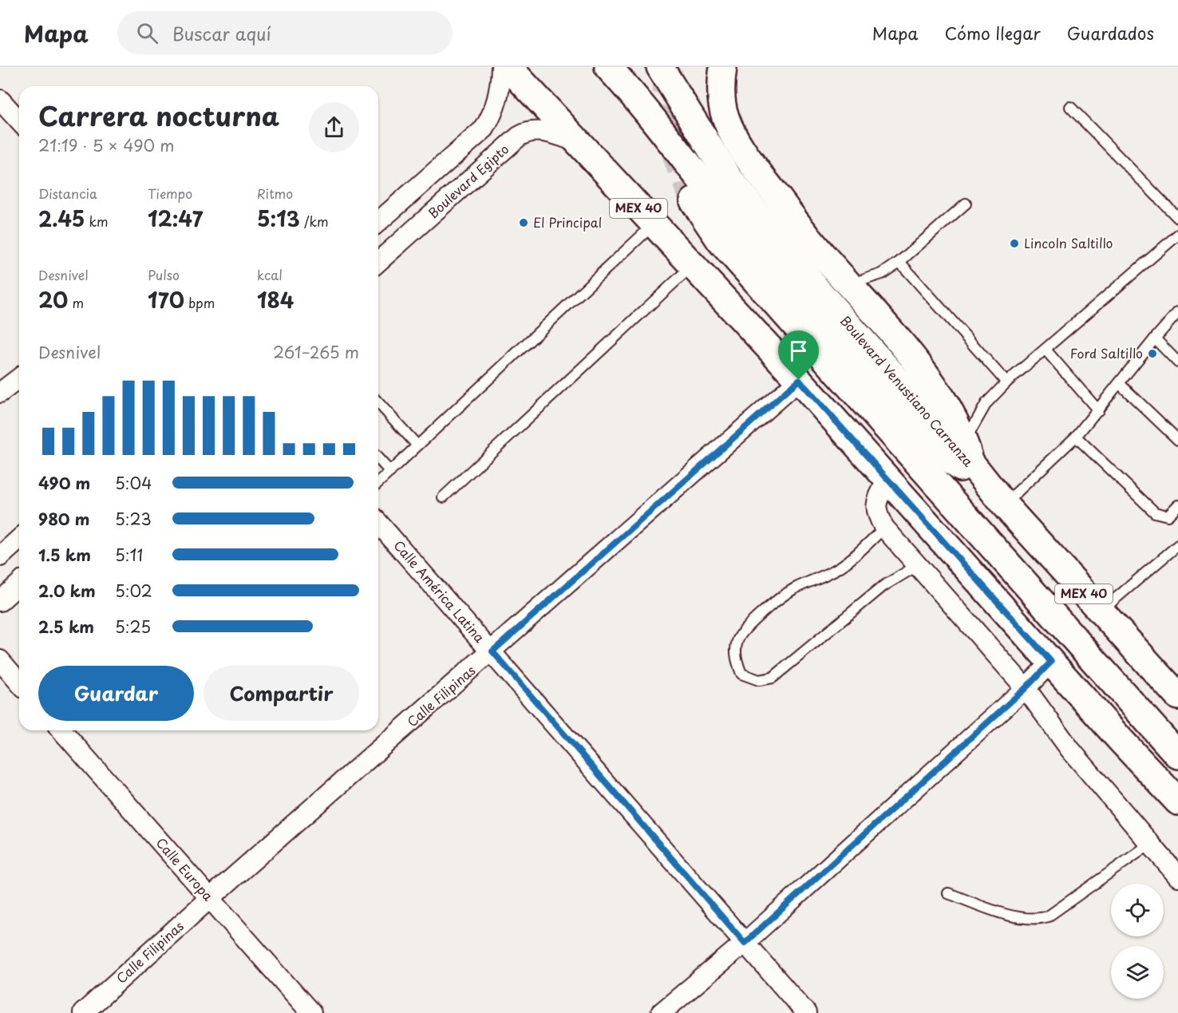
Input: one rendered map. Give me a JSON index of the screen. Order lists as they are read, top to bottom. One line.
{"streets":{"main road":["MEX 40","Boulevard Venustiano Carranza"],"street":["Boulevard Egipto","Calle América Latina","Calle Filipinas","Calle Europa"]},"crossings":[["Boulevard Egipto","MEX 40"],["MEX 40","Calle Filipinas"],["Calle América Latina","Calle Filipinas"],["Calle Filipinas","Calle Europa"]],"places":["El Principal","Lincoln Saltillo","Ford Saltillo"],"page":{"header":"Mapa","search":"Buscar aquí","nav":["Mapa","Cómo llegar","Guardados"],"heading":["Carrera nocturna","21:19 · 5 × 490 m"],"stats":[["Distancia","2.45 km"],["Tiempo","12:47"],["Ritmo","5:13 /km"],["Desnivel","20 m"],["Pulso","170 bpm"],["kcal","184"]],"chart":["Desnivel","261–265 m"],"list":[{"name":"490 m","note":"5:04"},{"name":"980 m","note":"5:23"},{"name":"1.5 km","note":"5:11"},{"name":"2.0 km","note":"5:02"},{"name":"2.5 km","note":"5:25"}],"buttons":["Guardar","Compartir"]}}
